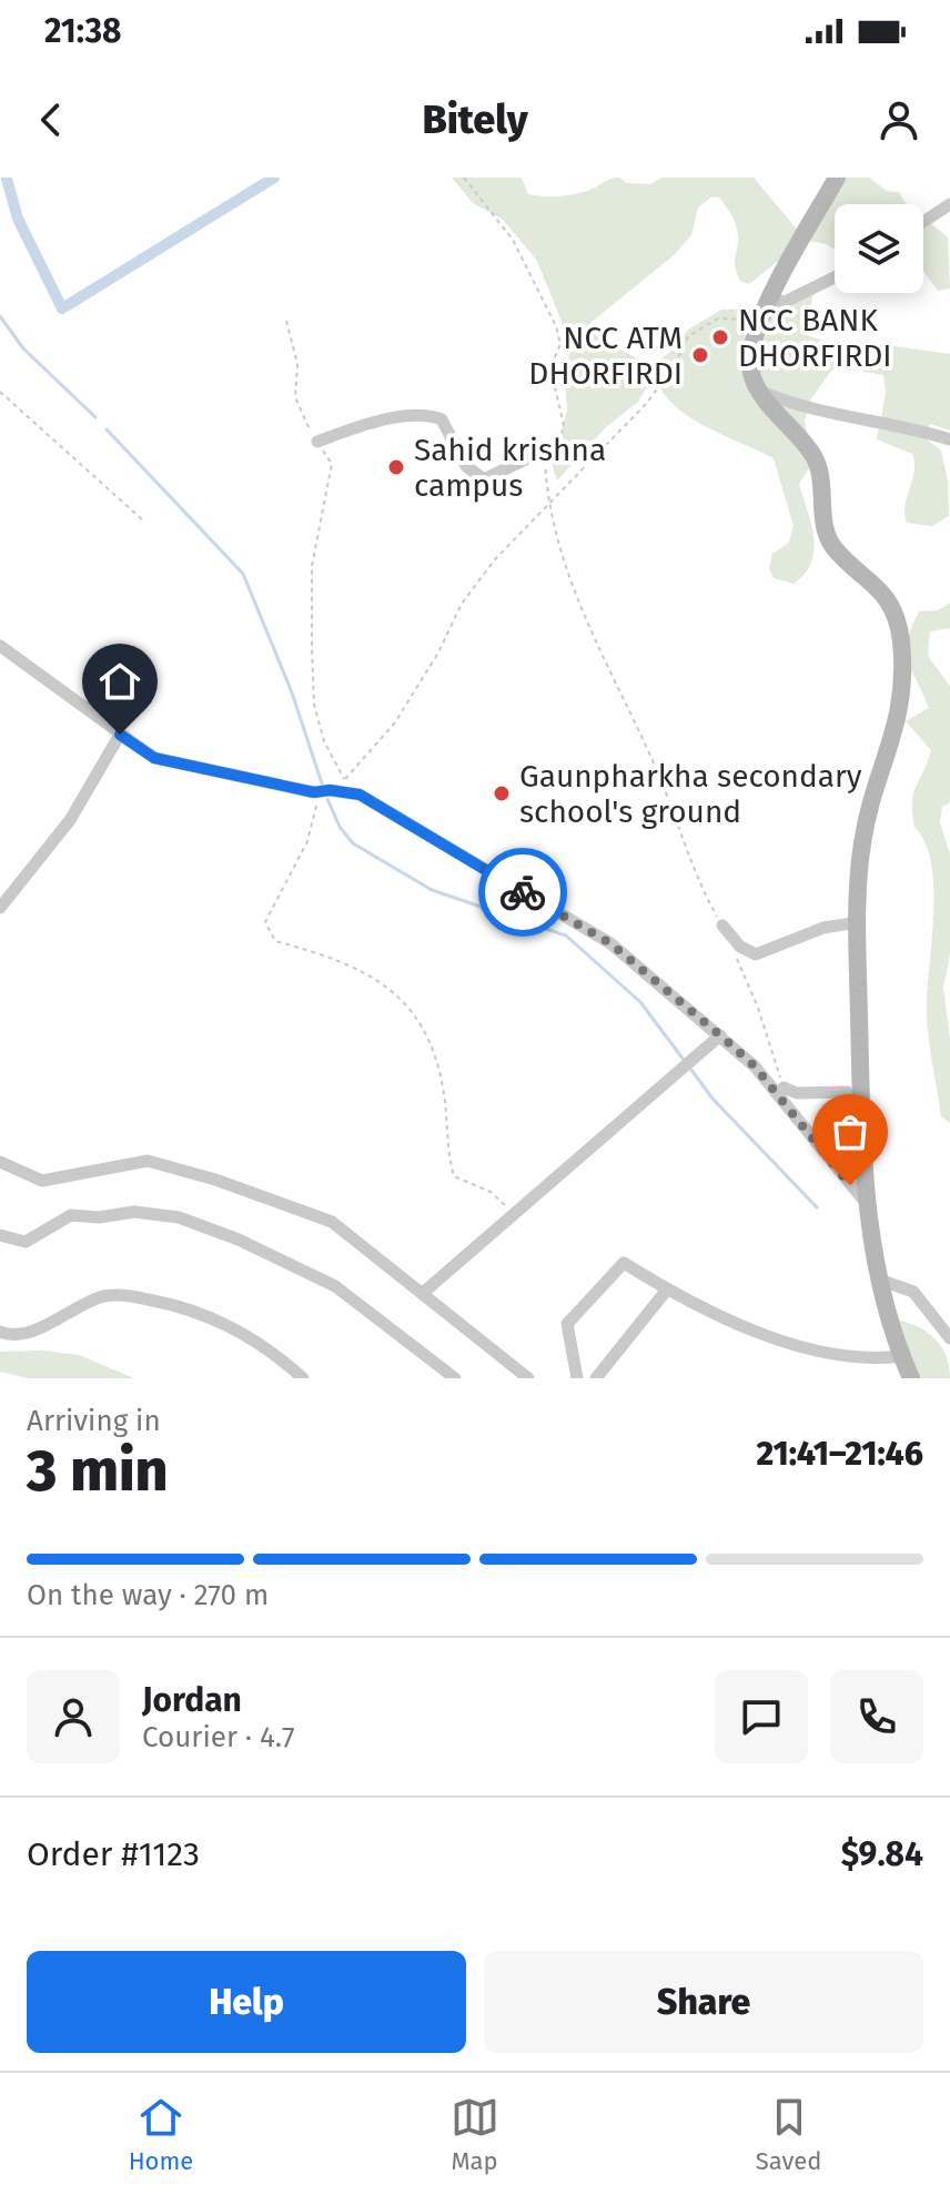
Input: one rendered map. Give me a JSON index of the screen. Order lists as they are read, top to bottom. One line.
{"places":["NCC BANK DHORFIRDI","NCC ATM DHORFIRDI","Sahid krishna campus","Gaunpharkha secondary school's ground"],"page":{"status":"21:38","header":"Bitely","heading":["3 min","Arriving in","21:41–21:46"],"panel":["Jordan","Courier · 4.7","Order #1123","$9.84"],"bar":"On the way · 270 m","buttons":["Help","Share"],"tabs":["Home","Map","Saved"]}}
